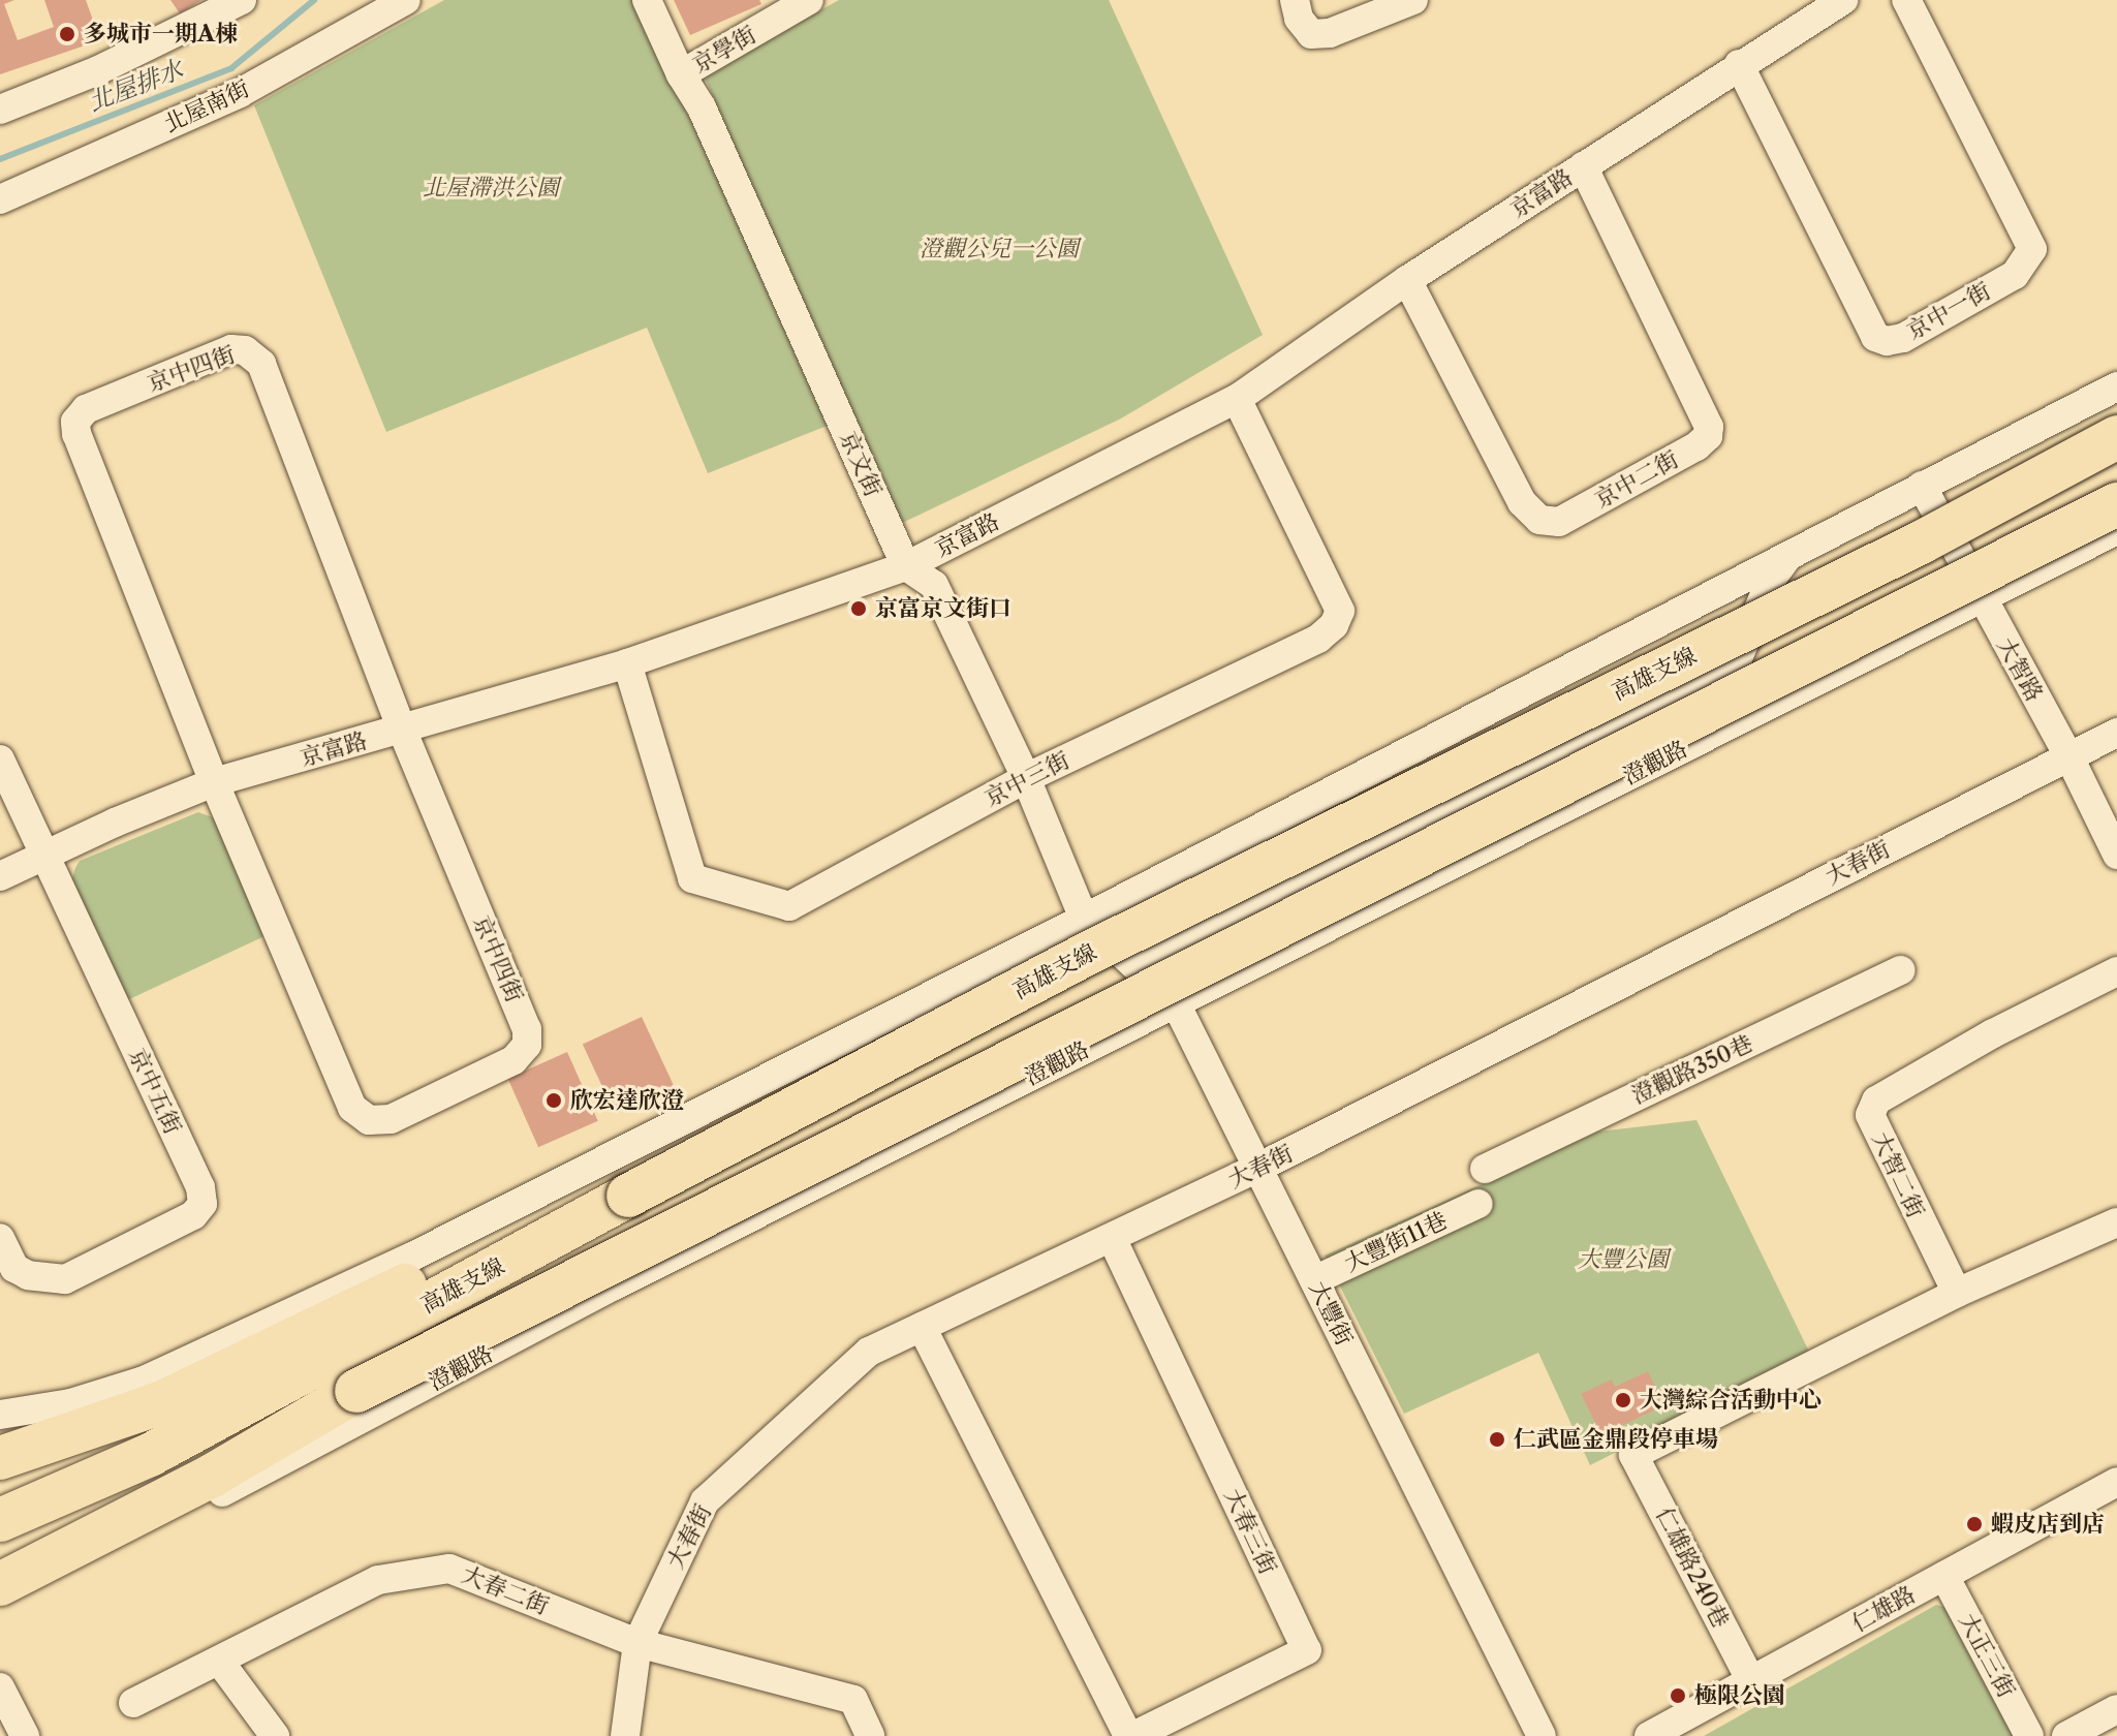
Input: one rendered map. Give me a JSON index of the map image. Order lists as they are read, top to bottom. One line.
{"streets":{"highway":["高雄支線"],"street":["京學街","北屋南街","京富路","京中一街","京中四街","京文街","京中二街","大智路","澄觀路","京中三街","大春街","澄觀路350巷","京中五街","大智二街","大豐街11巷","大豐街","大春三街","仁雄路240巷","大春二街","仁雄路","大正三街"]},"crossings":[["京學街","京文街"],["京富路","京中一街"],["京富路","京中四街"],["京富路","京文街"],["京富路","京中二街"],["京富路","京中三街"],["京富路","京中五街"],["京文街","京中三街"],["京文街","大豐街"],["大智路","澄觀路"],["大智路","大春街"],["澄觀路","大豐街"],["大春街","大豐街"],["大春街","大春三街"],["大春街","大春二街"],["大智二街","仁雄路240巷"],["大豐街11巷","大豐街"],["仁雄路240巷","仁雄路"],["仁雄路","大正三街"]],"water":["北屋排水"],"parks":["北屋滯洪公園","澄觀公兒一公園","大豐公園"],"places":["多城市一期A棟","京富京文街口","欣宏達欣澄","大灣綜合活動中心","仁武區金鼎段停車場","蝦皮店到店","極限公園"]}
